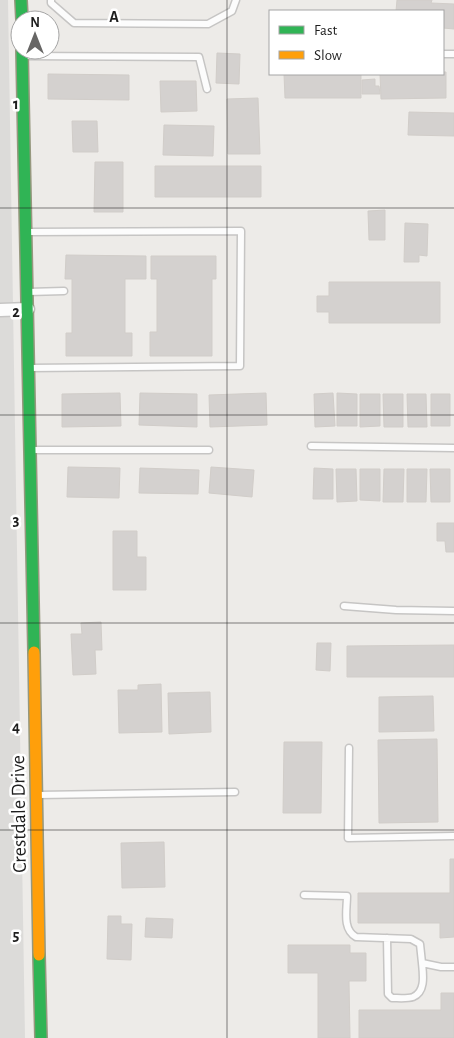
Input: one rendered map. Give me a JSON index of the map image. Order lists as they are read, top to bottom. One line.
{"streets":{"street":["Crestdale Drive"]},"legend":["Fast","Slow"],"north":"top","grid":{"columns":["A"],"rows":["1","2","3","4","5"]}}
